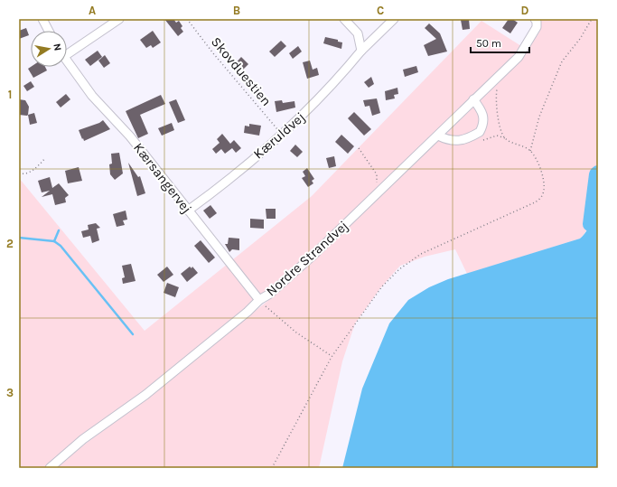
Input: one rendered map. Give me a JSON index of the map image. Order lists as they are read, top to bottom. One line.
{"streets":{"street":["Kæruldvej","Kærsangervej","Nordre Strandvej"],"path":["Skovduestien"]},"crossings":[["Skovduestien","Kæruldvej"],["Kæruldvej","Kærsangervej"],["Kærsangervej","Nordre Strandvej"]],"scale_bar":"50 m","north":"right","grid":{"columns":["A","B","C","D"],"rows":["1","2","3"]}}
